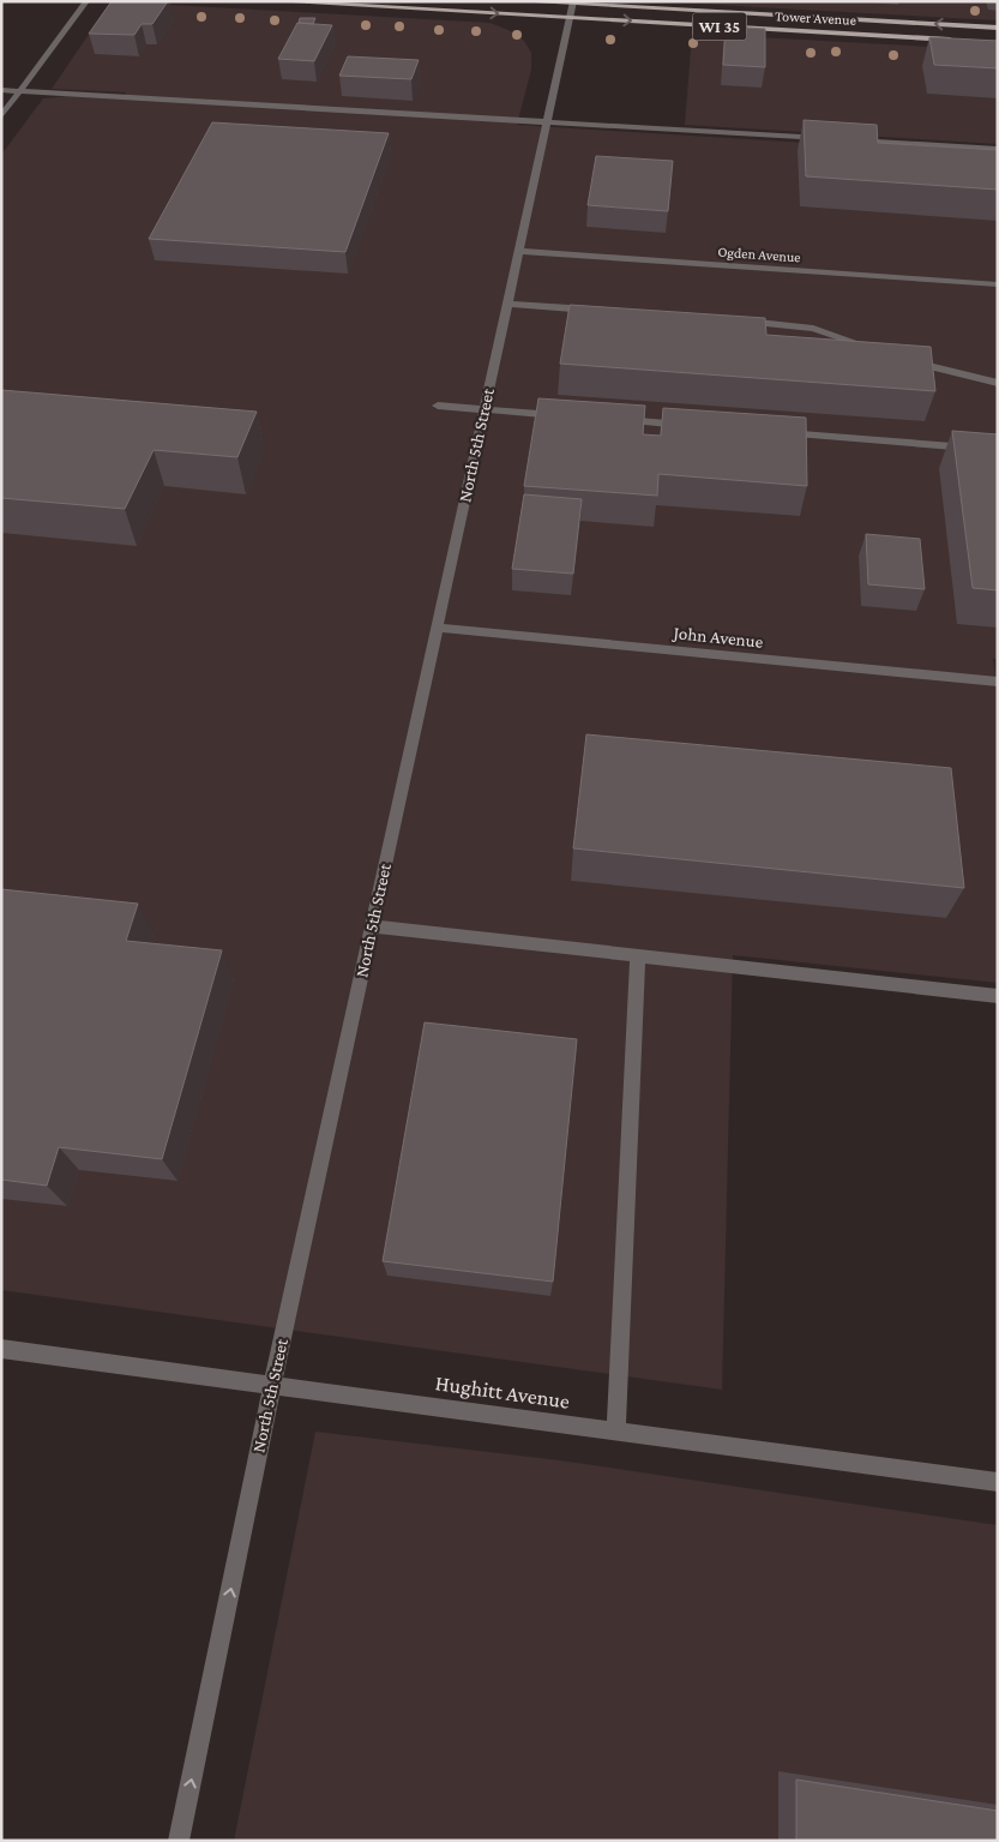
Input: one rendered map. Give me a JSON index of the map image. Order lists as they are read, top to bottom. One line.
{"streets":{"main road":["Tower Avenue","WI 35"],"street":["Ogden Avenue","North 5th Street","John Avenue","Hughitt Avenue"]},"crossings":[["Tower Avenue","North 5th Street"],["Ogden Avenue","North 5th Street"],["North 5th Street","John Avenue"],["North 5th Street","Hughitt Avenue"]]}
